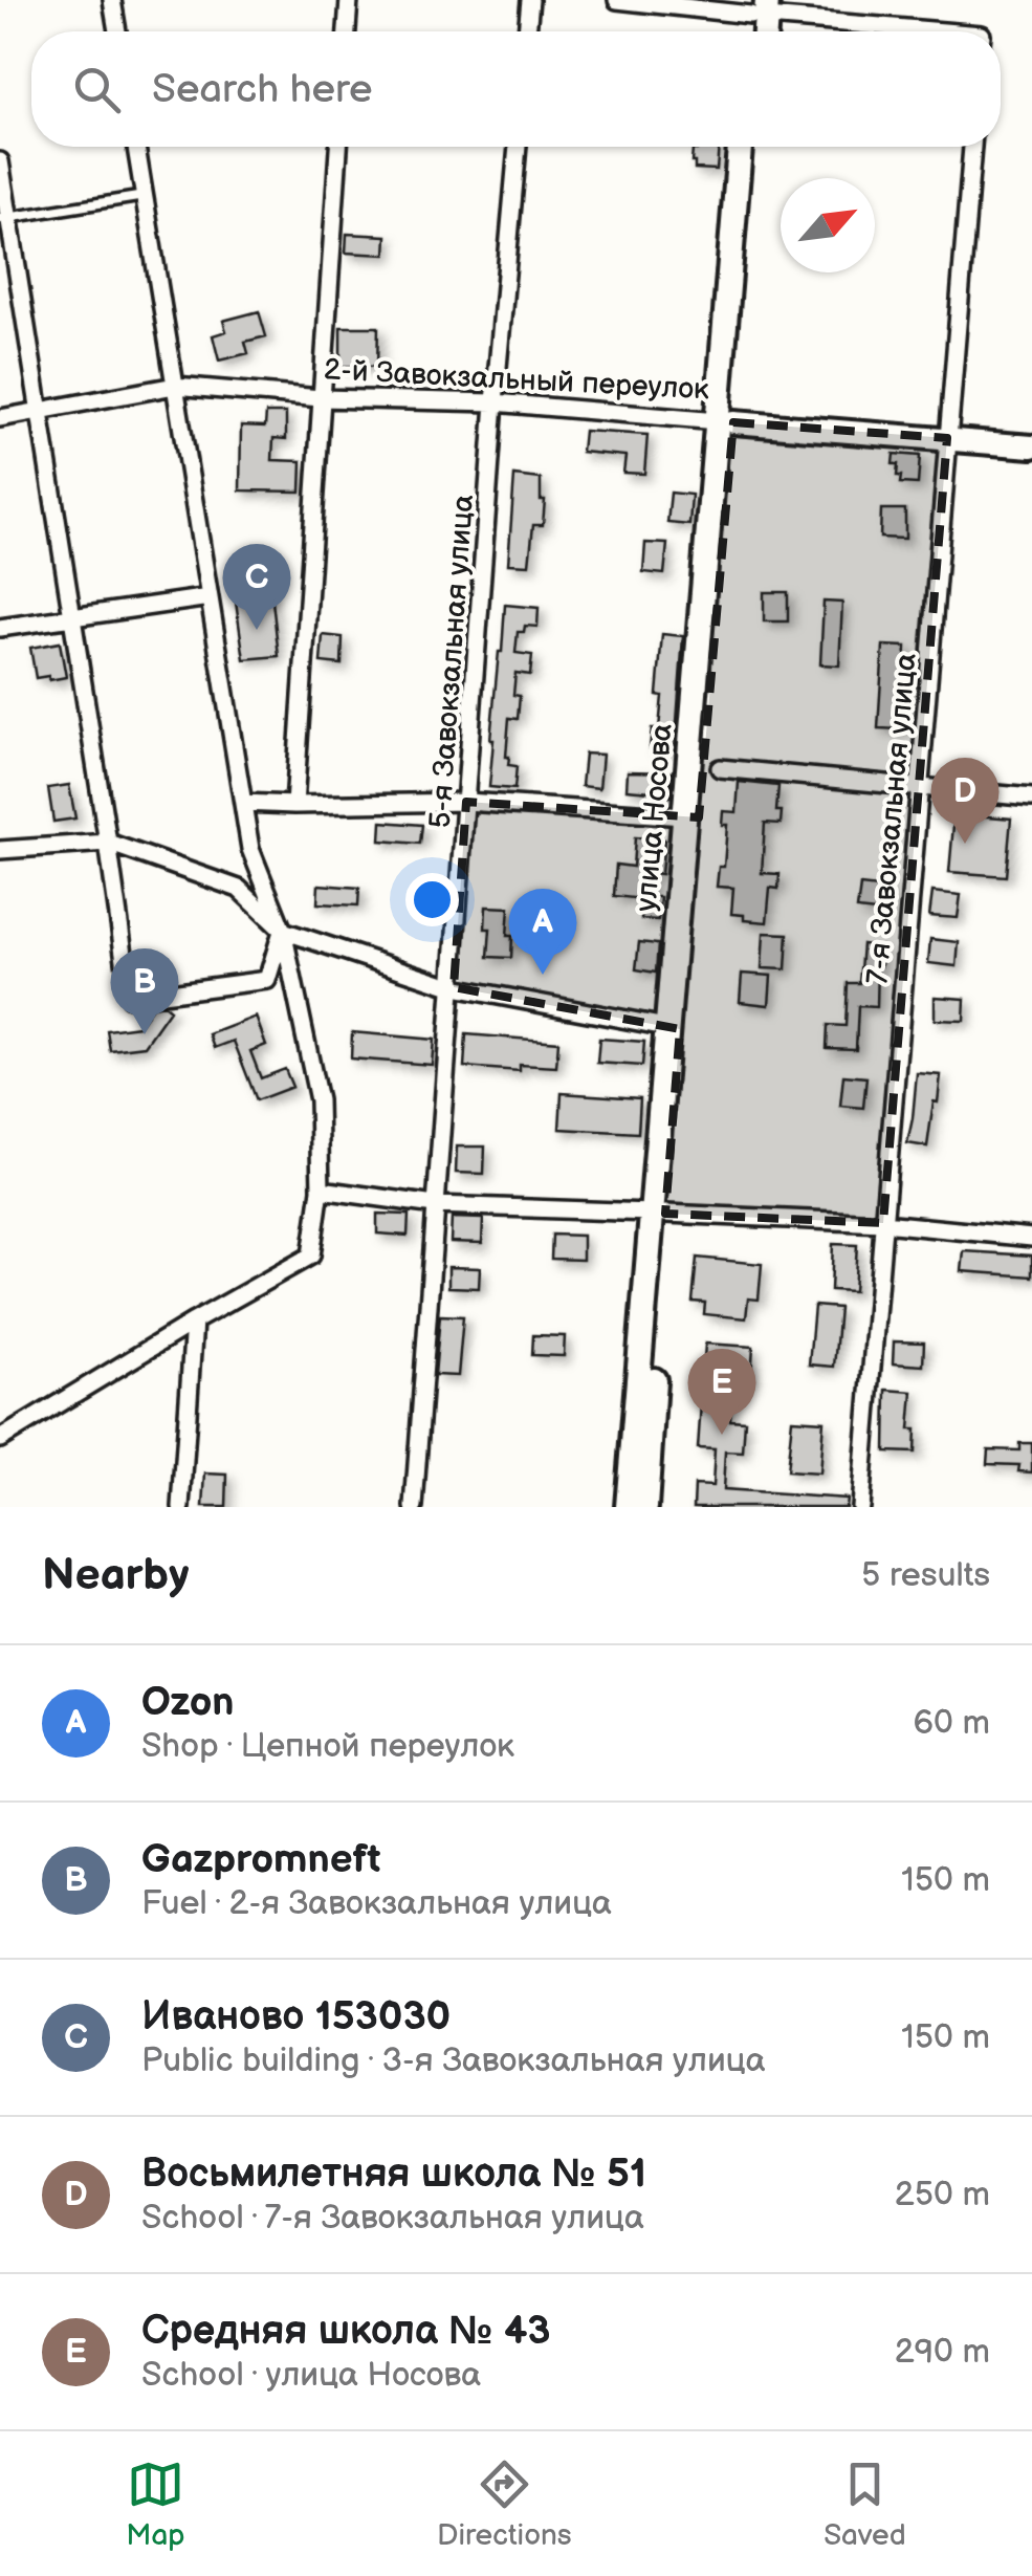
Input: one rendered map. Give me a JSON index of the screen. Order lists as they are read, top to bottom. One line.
{"streets":{"main road":["улица Носова"],"street":["2-й Завокзальный переулок","5-я Завокзальная улица","7-я Завокзальная улица"]},"crossings":[["2-й Завокзальный переулок","5-я Завокзальная улица"],["2-й Завокзальный переулок","улица Носова"],["2-й Завокзальный переулок","7-я Завокзальная улица"]],"north":"top right","page":{"search":"Search here","pins":["C","D","A","B","E"],"heading":["Nearby","5 results"],"list":[{"mark":"A","name":"Ozon","note":"Shop · Цепной переулок","value":"60 m"},{"mark":"B","name":"Gazpromneft","note":"Fuel · 2-я Завокзальная улица","value":"150 m"},{"mark":"C","name":"Иваново 153030","note":"Public building · 3-я Завокзальная улица","value":"150 m"},{"mark":"D","name":"Восьмилетняя школа № 51","note":"School · 7-я Завокзальная улица","value":"250 m"},{"mark":"E","name":"Средняя школа № 43","note":"School · улица Носова","value":"290 m"}],"nav":["Map","Directions","Saved"]}}
